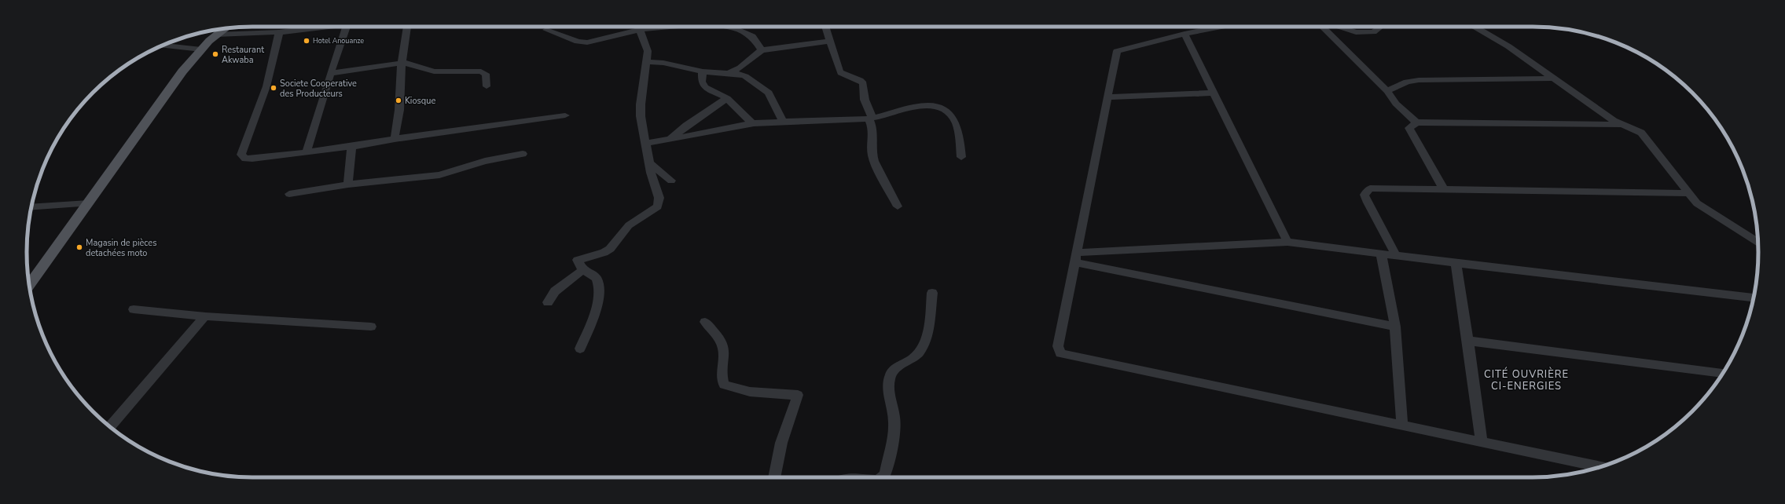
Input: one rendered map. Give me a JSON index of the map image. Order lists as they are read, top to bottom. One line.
{"districts":["CITÉ OUVRIÈRE CI-ENERGIES"],"places":["Hotel Anouanze","Restaurant Akwaba","Societe Cooperative des Producteurs","Kiosque","Magasin de pièces detachées moto"]}
